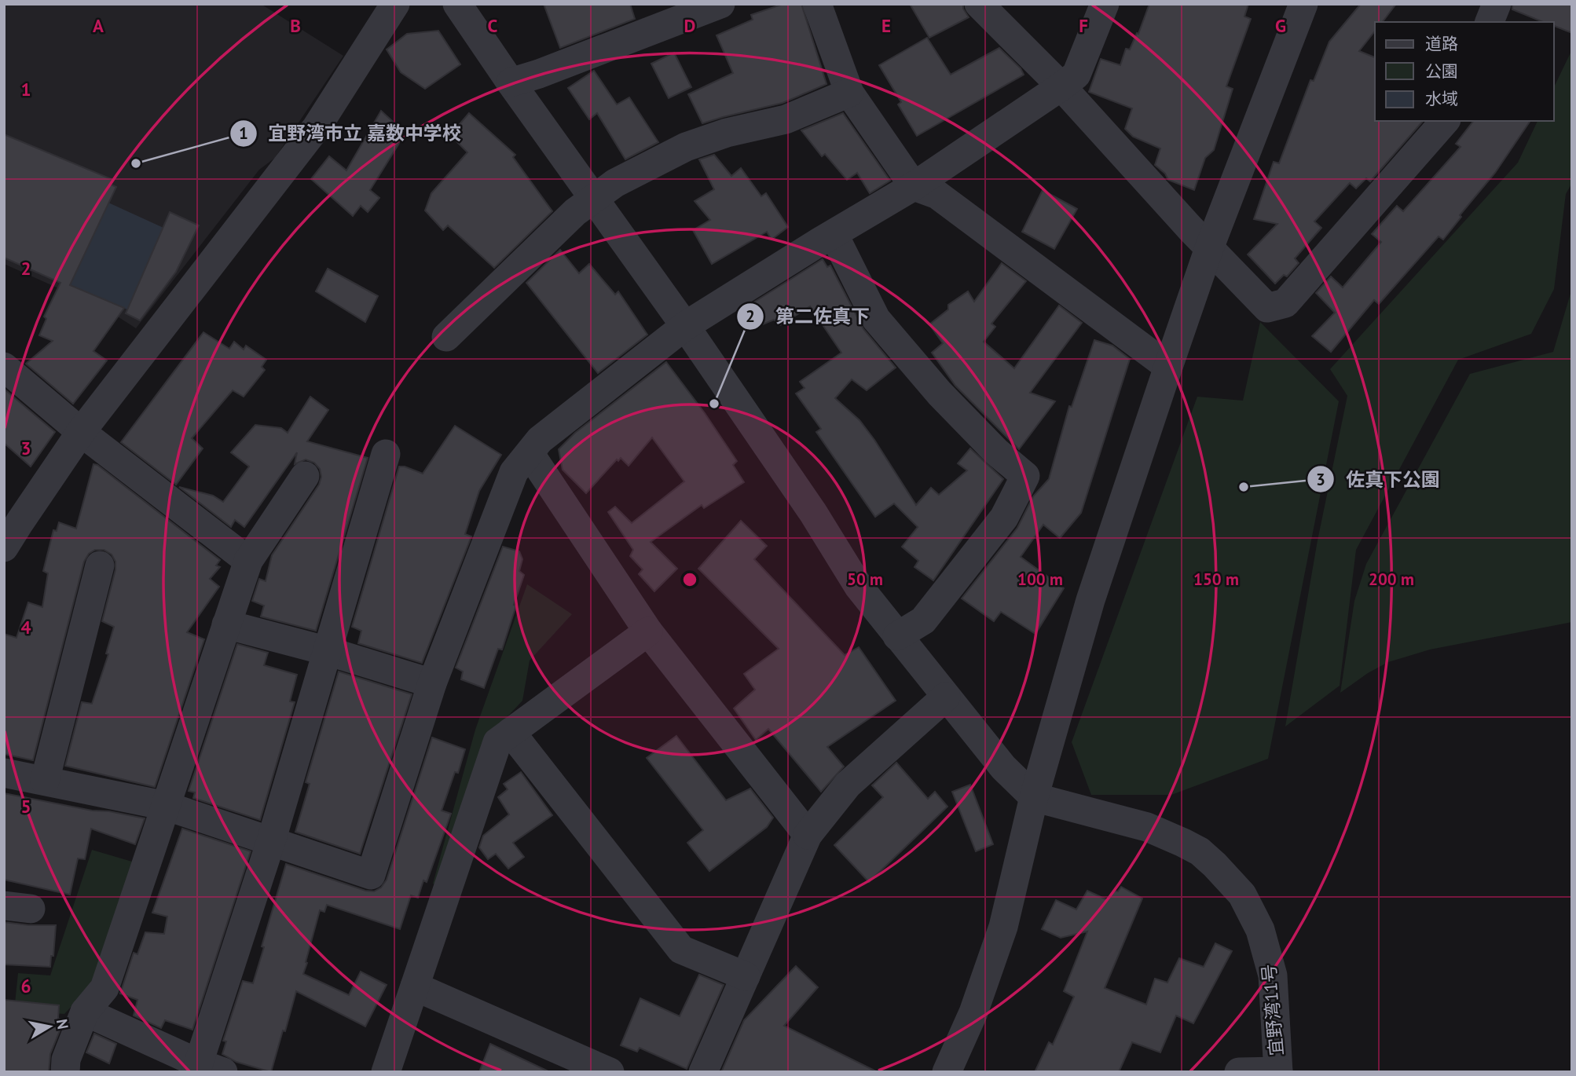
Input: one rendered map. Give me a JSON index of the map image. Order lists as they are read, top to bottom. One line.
{"streets":{"street":["宜野湾11号"]},"places":["宜野湾市立 嘉数中学校","第二佐真下","佐真下公園"],"legend":["道路","公園","水域"],"north":"right","grid":{"columns":["A","B","C","D","E","F","G"],"rows":["1","2","3","4","5","6"]},"rings":["50 m","100 m","150 m","200 m"]}
